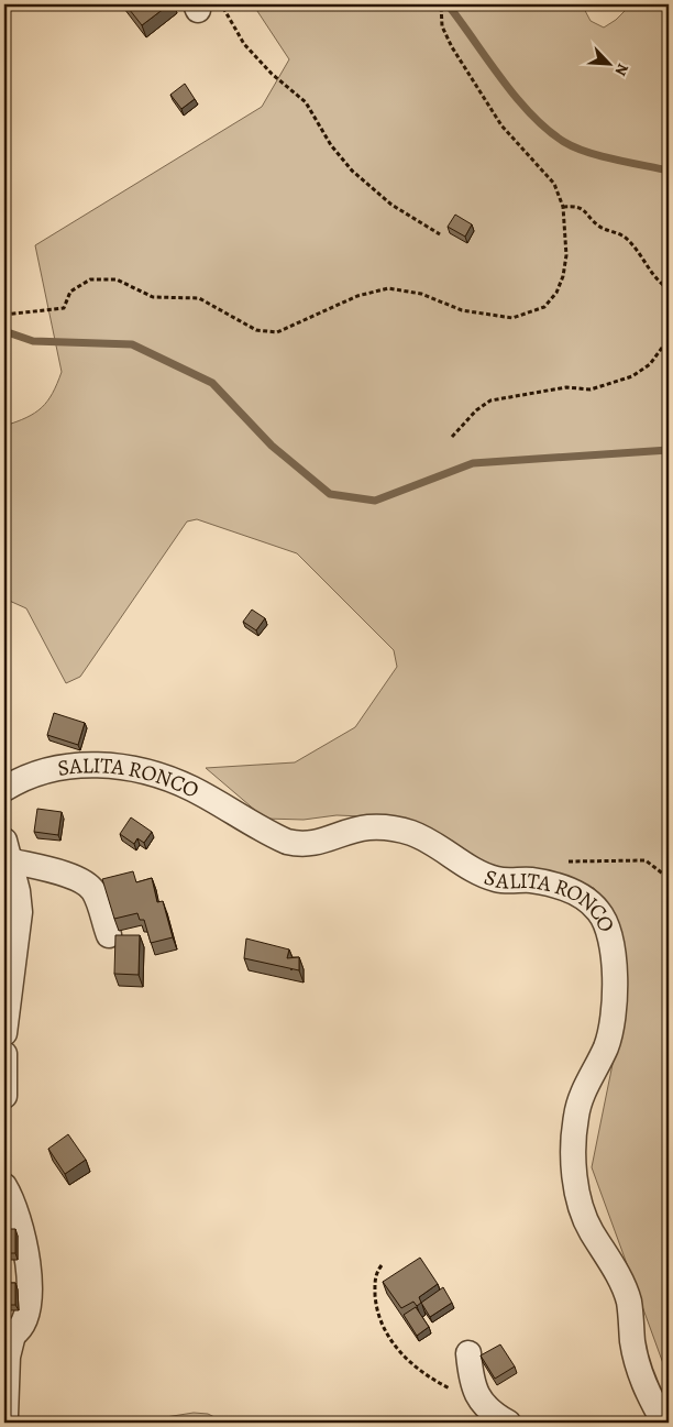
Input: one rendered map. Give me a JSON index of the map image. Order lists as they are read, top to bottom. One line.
{"streets":{"street":["SALITA RONCO"]},"north":"bottom right"}
